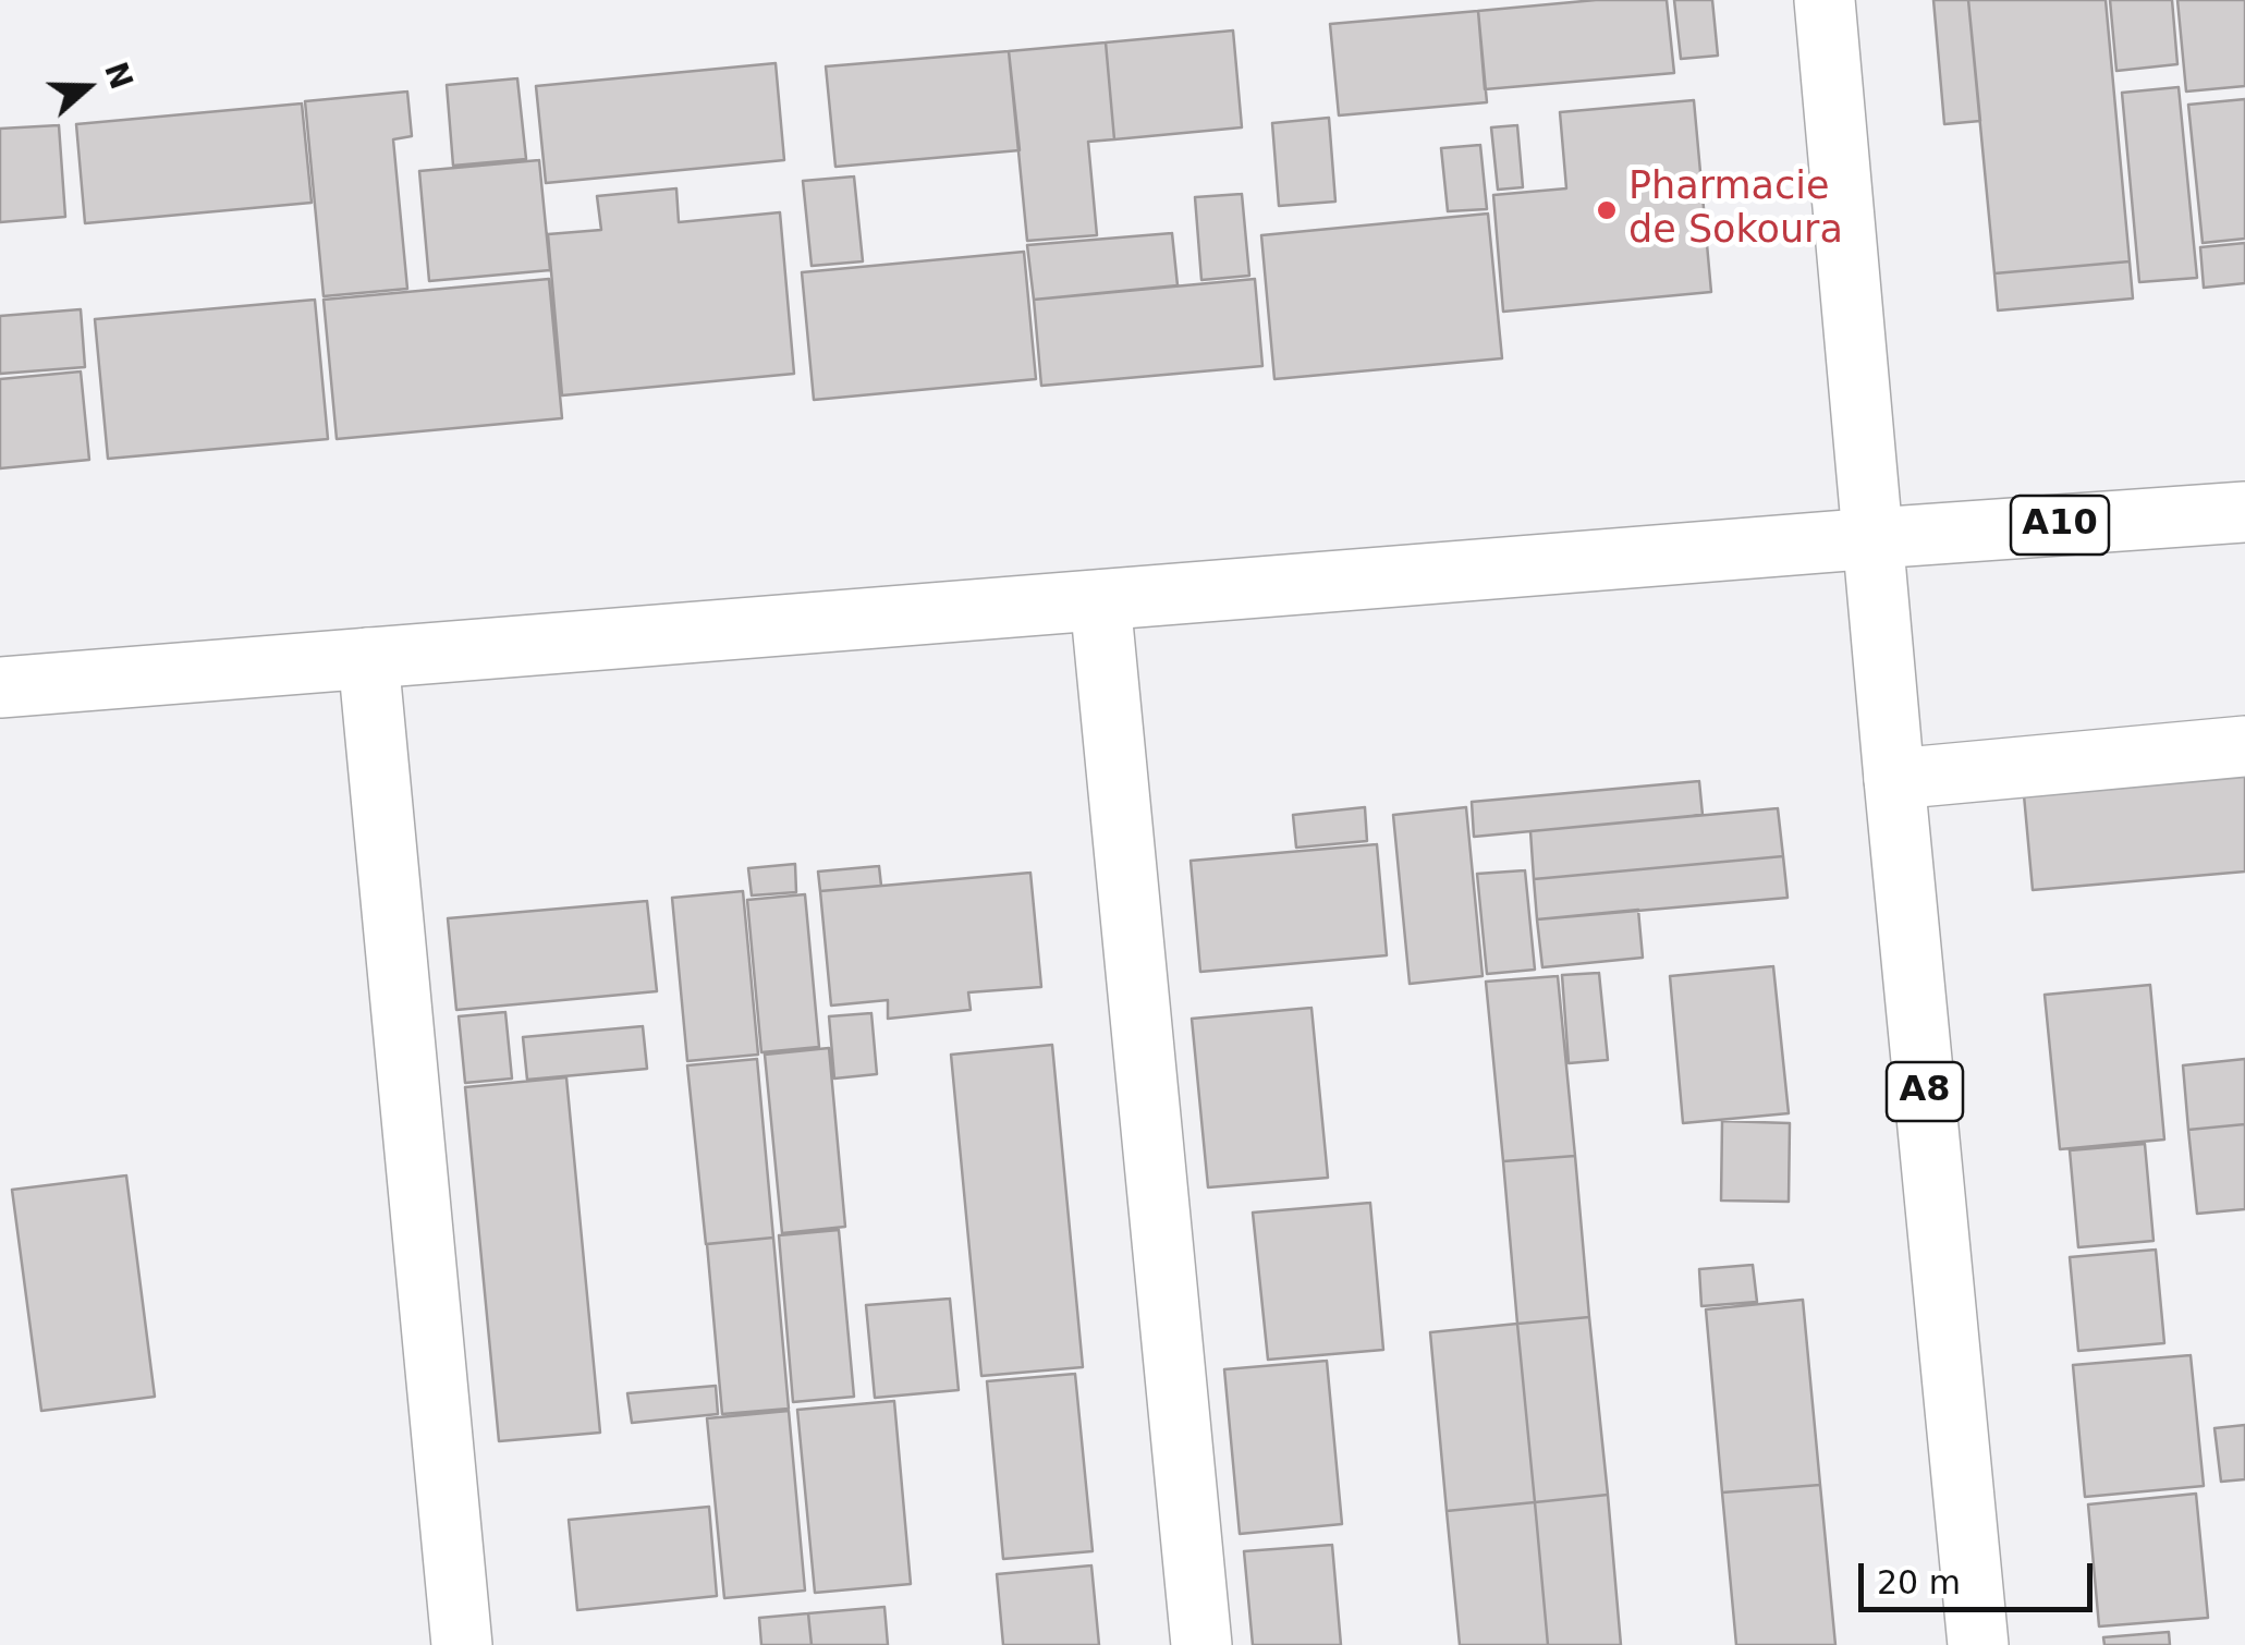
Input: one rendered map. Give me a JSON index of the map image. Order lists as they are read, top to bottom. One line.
{"streets":{"street":["A10","A8"]},"crossings":[["A10","A8"]],"places":["Pharmacie de Sokoura"],"scale_bar":"20 m","north":"right"}
